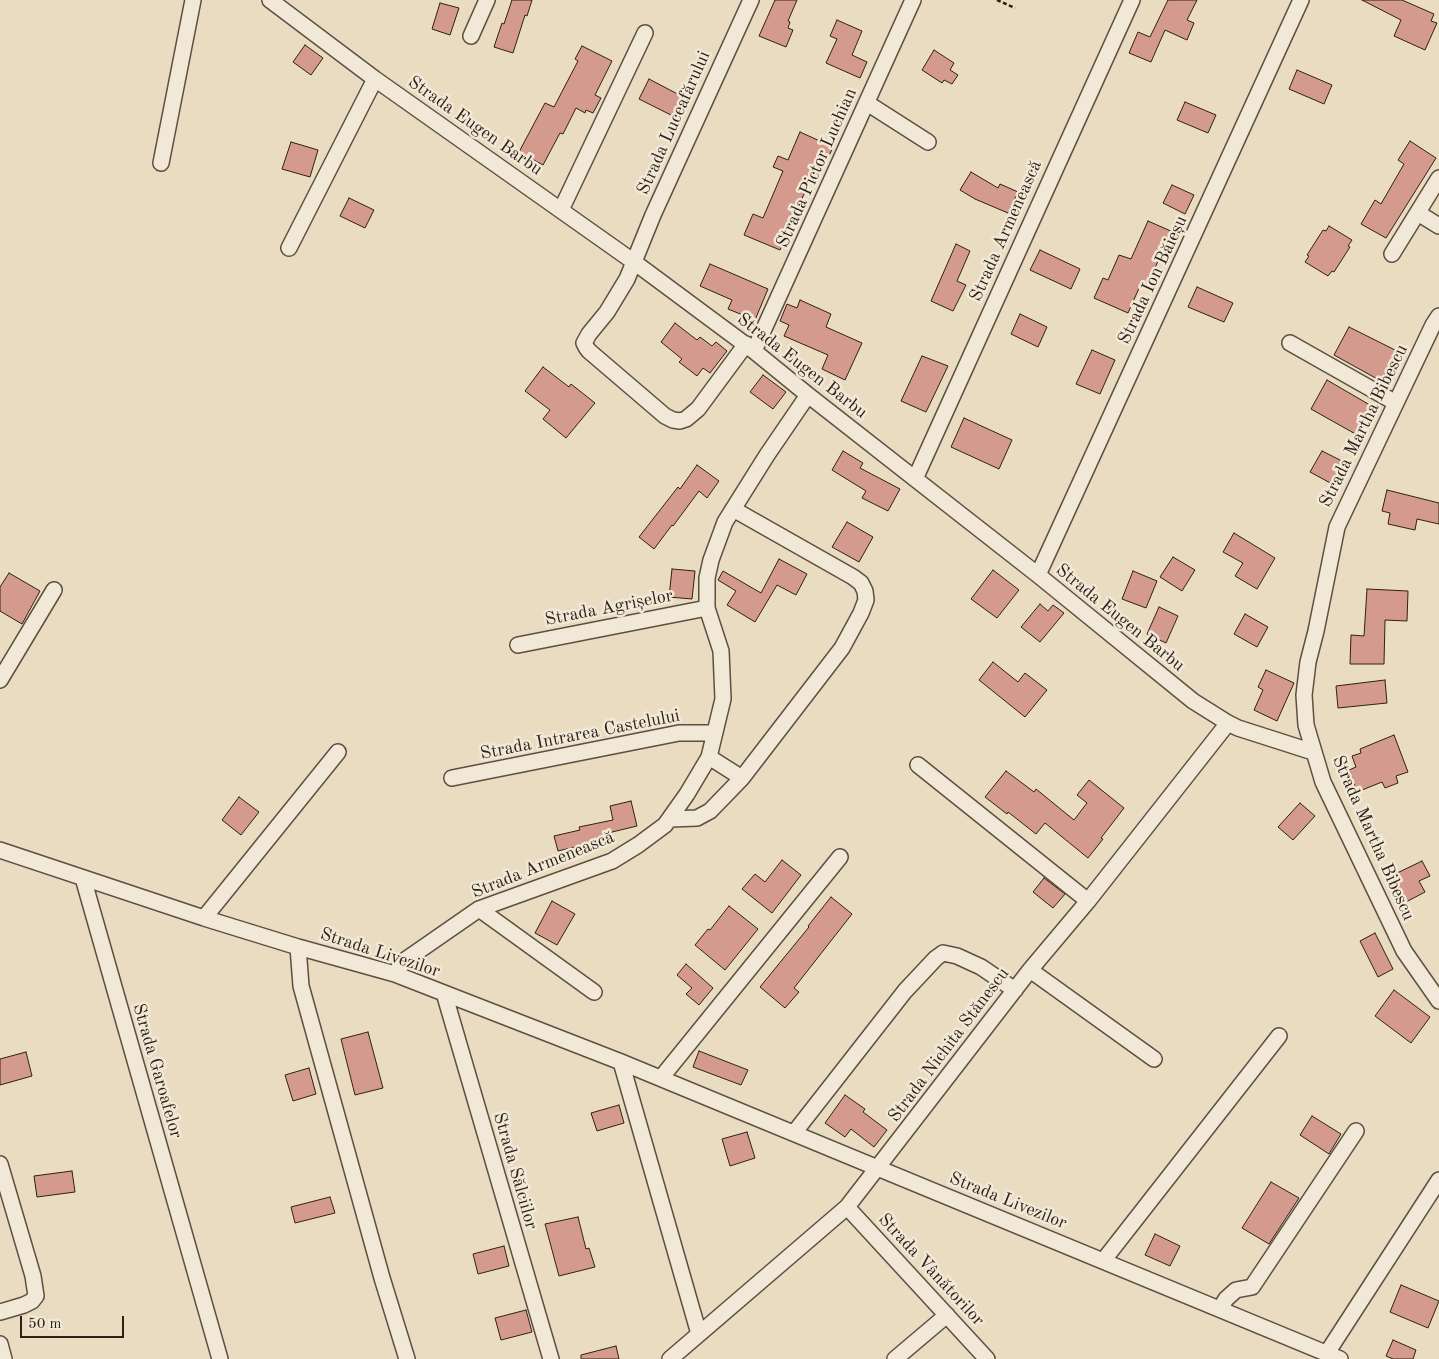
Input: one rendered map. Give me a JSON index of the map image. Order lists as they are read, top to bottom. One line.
{"streets":{"street":["Strada Luceafărului","Strada Eugen Barbu","Strada Pictor Luchian","Strada Armenească","Strada Ion Băieșu","Strada Martha Bibescu","Strada Agrișelor","Strada Intrarea Castelului","Strada Livezilor","Strada Nichita Stănescu","Strada Garoafelor","Strada Sălciilor","Strada Vânătorilor"]},"crossings":[["Strada Luceafărului","Strada Eugen Barbu"],["Strada Luceafărului","Strada Pictor Luchian"],["Strada Eugen Barbu","Strada Pictor Luchian"],["Strada Eugen Barbu","Strada Armenească"],["Strada Eugen Barbu","Strada Ion Băieșu"],["Strada Eugen Barbu","Strada Martha Bibescu"],["Strada Eugen Barbu","Strada Nichita Stănescu"],["Strada Armenească","Strada Agrișelor"],["Strada Armenească","Strada Intrarea Castelului"],["Strada Armenească","Strada Livezilor"],["Strada Livezilor","Strada Nichita Stănescu"],["Strada Livezilor","Strada Garoafelor"],["Strada Livezilor","Strada Sălciilor"],["Strada Nichita Stănescu","Strada Vânătorilor"]],"scale_bar":"50 m"}
